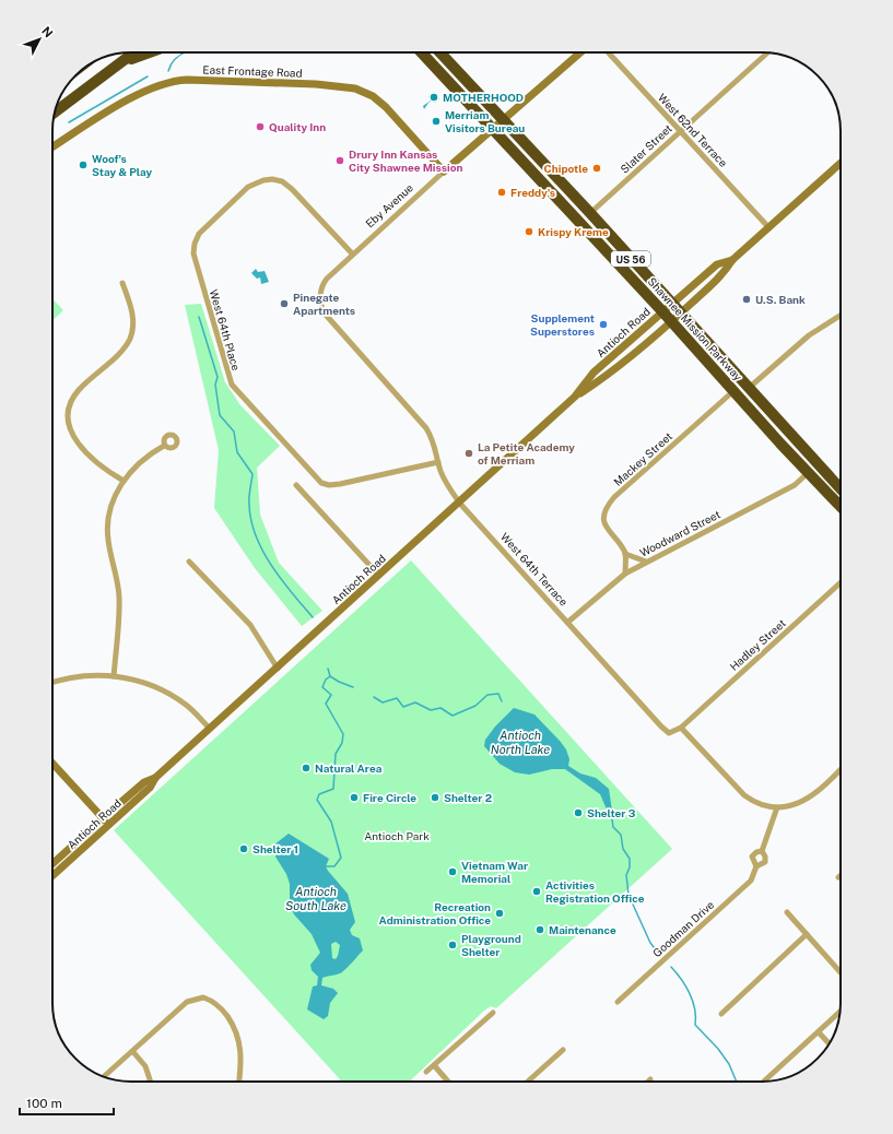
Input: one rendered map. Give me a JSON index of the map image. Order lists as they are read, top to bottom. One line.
{"streets":{"highway":["US 56","Shawnee Mission Parkway"],"main road":["East Frontage Road","Eby Avenue","Antioch Road"],"street":["West 62nd Terrace","Slater Street","West 64th Place","Mackey Street","Woodward Street","West 64th Terrace","Hadley Street","Goodman Drive"]},"crossings":[["East Frontage Road","Eby Avenue"],["West 62nd Terrace","Slater Street"],["West 62nd Terrace","Antioch Road"],["Slater Street","Shawnee Mission Parkway"],["Eby Avenue","Shawnee Mission Parkway"],["Eby Avenue","West 64th Place"],["Eby Avenue","West 64th Terrace"],["Shawnee Mission Parkway","Antioch Road"],["Shawnee Mission Parkway","Mackey Street"],["Shawnee Mission Parkway","Woodward Street"],["West 64th Place","West 64th Terrace"],["Antioch Road","West 64th Terrace"],["Woodward Street","West 64th Terrace"],["West 64th Terrace","Hadley Street"]],"water":["Antioch North Lake","Antioch South Lake"],"parks":["Antioch Park"],"places":["MOTHERHOOD","Merriam Visitors Bureau","Quality Inn","Drury Inn Kansas City Shawnee Mission","Woof's Stay & Play","Chipotle","Freddy's","Krispy Kreme","U.S. Bank","Pinegate Apartments","Supplement Superstores","La Petite Academy of Merriam","Natural Area","Fire Circle","Shelter 2","Shelter 3","Shelter 1","Vietnam War Memorial","Activities Registration Office","Recreation Administration Office","Maintenance","Playground Shelter"],"scale_bar":"100 m","north":"top right"}
